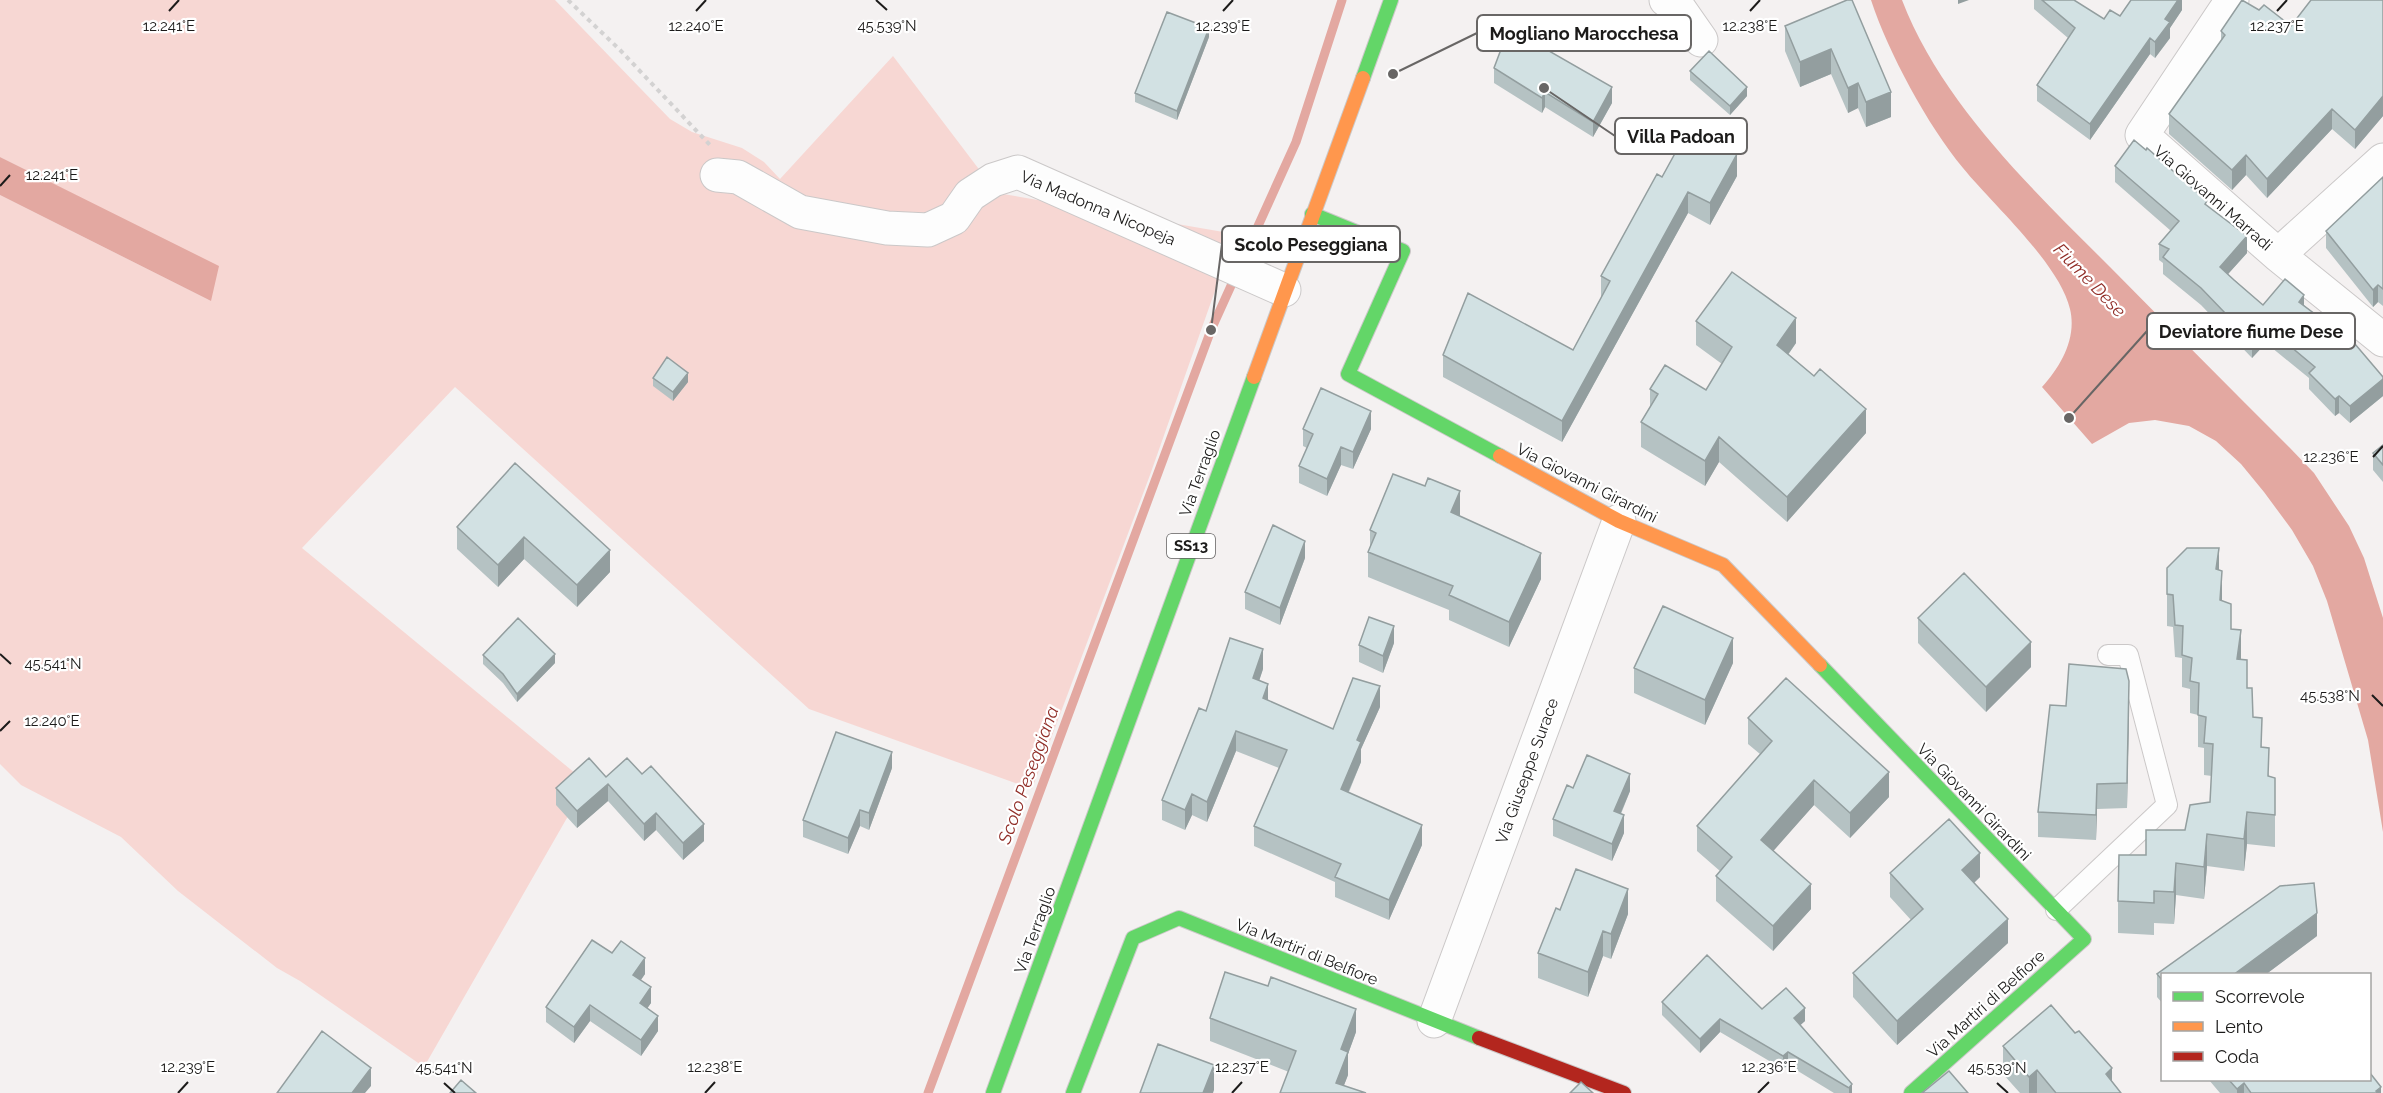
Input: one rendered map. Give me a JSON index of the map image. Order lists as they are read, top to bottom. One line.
{"streets":{"street":["Via Giovanni Marradi","Via Madonna Nicopeja","Via Terraglio","Via Giovanni Girardini","SS13","Via Giuseppe Surace","Via Martiri di Belfiore"]},"crossings":[["Via Madonna Nicopeja","Via Terraglio"],["Via Terraglio","Via Giovanni Girardini"],["Via Giovanni Girardini","Via Giuseppe Surace"],["Via Giovanni Girardini","Via Martiri di Belfiore"],["Via Giuseppe Surace","Via Martiri di Belfiore"]],"water":["Fiume Dese","Scolo Peseggiana"],"places":["Mogliano Marocchesa","Villa Padoan","Scolo Peseggiana","Deviatore fiume Dese"],"legend":["Scorrevole","Lento","Coda"],"coordinates":["45.539°N","12.241°E","12.240°E","12.239°E","12.238°E","12.237°E","12.236°E","45.541°N","45.538°N"]}
